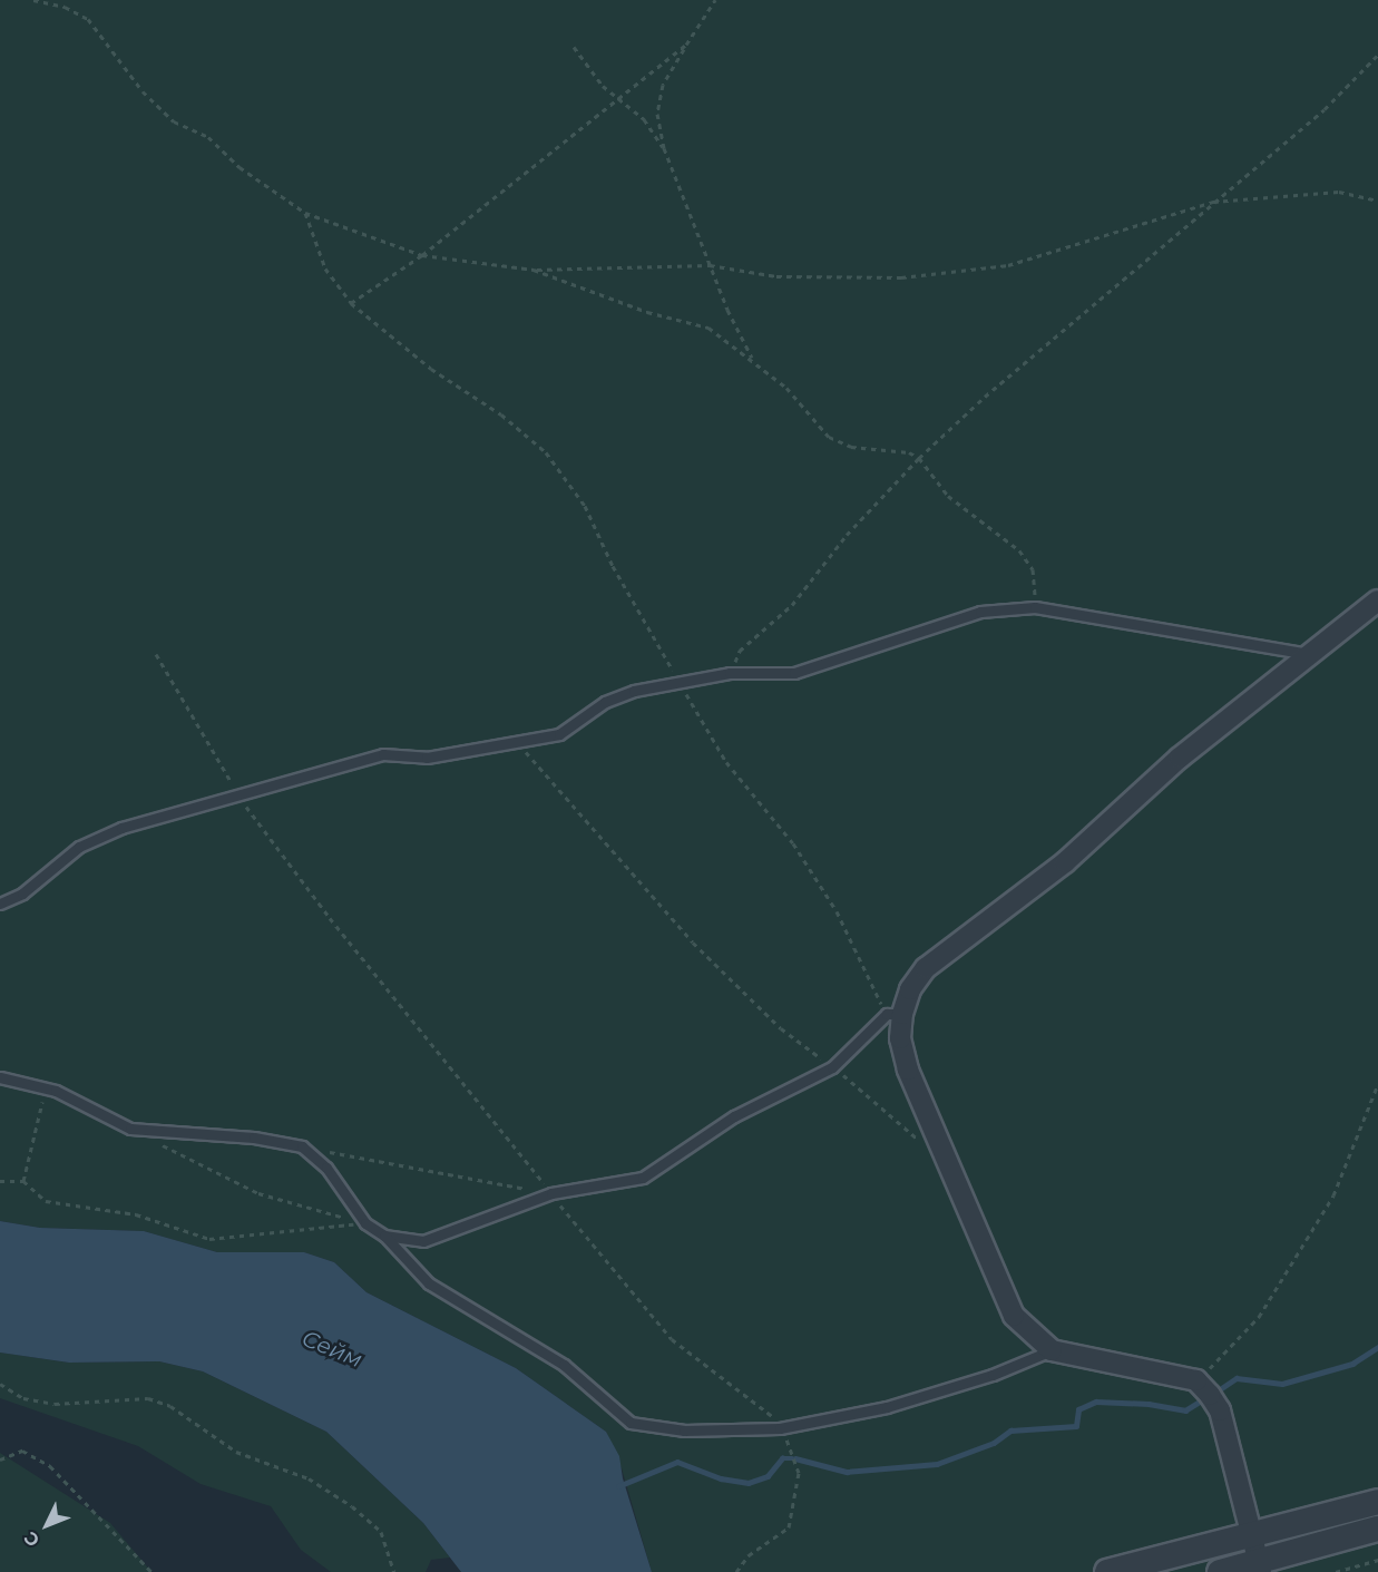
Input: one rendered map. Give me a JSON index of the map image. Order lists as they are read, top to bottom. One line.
{"water":["Сейм"],"north":"bottom left"}
